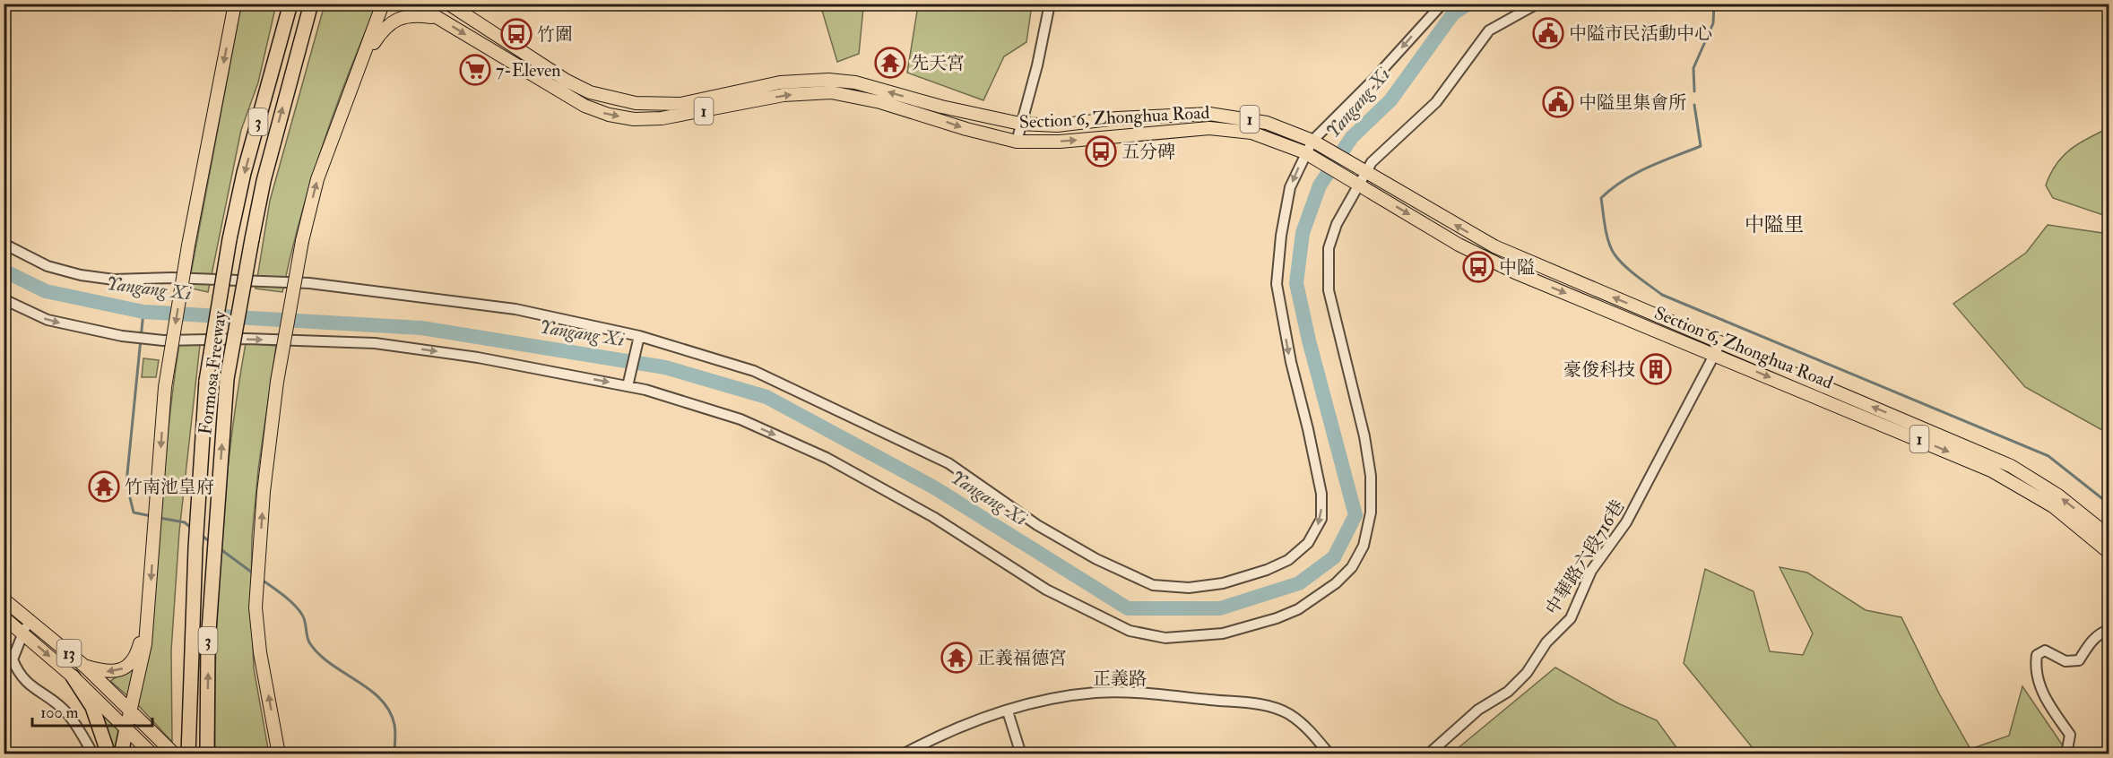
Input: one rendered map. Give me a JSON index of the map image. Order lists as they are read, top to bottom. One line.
{"streets":{"highway":["3","Formosa Freeway"],"main road":["1","Section 6, Zhonghua Road","13"],"street":["中華路六段716巷","正義路"]},"crossings":[["1","Section 6, Zhonghua Road"],["Section 6, Zhonghua Road","中華路六段716巷"]],"districts":["中隘里"],"water":["Yangang Xi"],"places":{"public building":["中隘市民活動中心","中隘里集會所"],"bus stop":["竹圍","五分碑","中隘"],"temple":["先天宮","竹南池皇府","正義福德宮"],"supermarket":["7-Eleven"],"building":["豪俊科技"]},"scale_bar":"100 m"}
